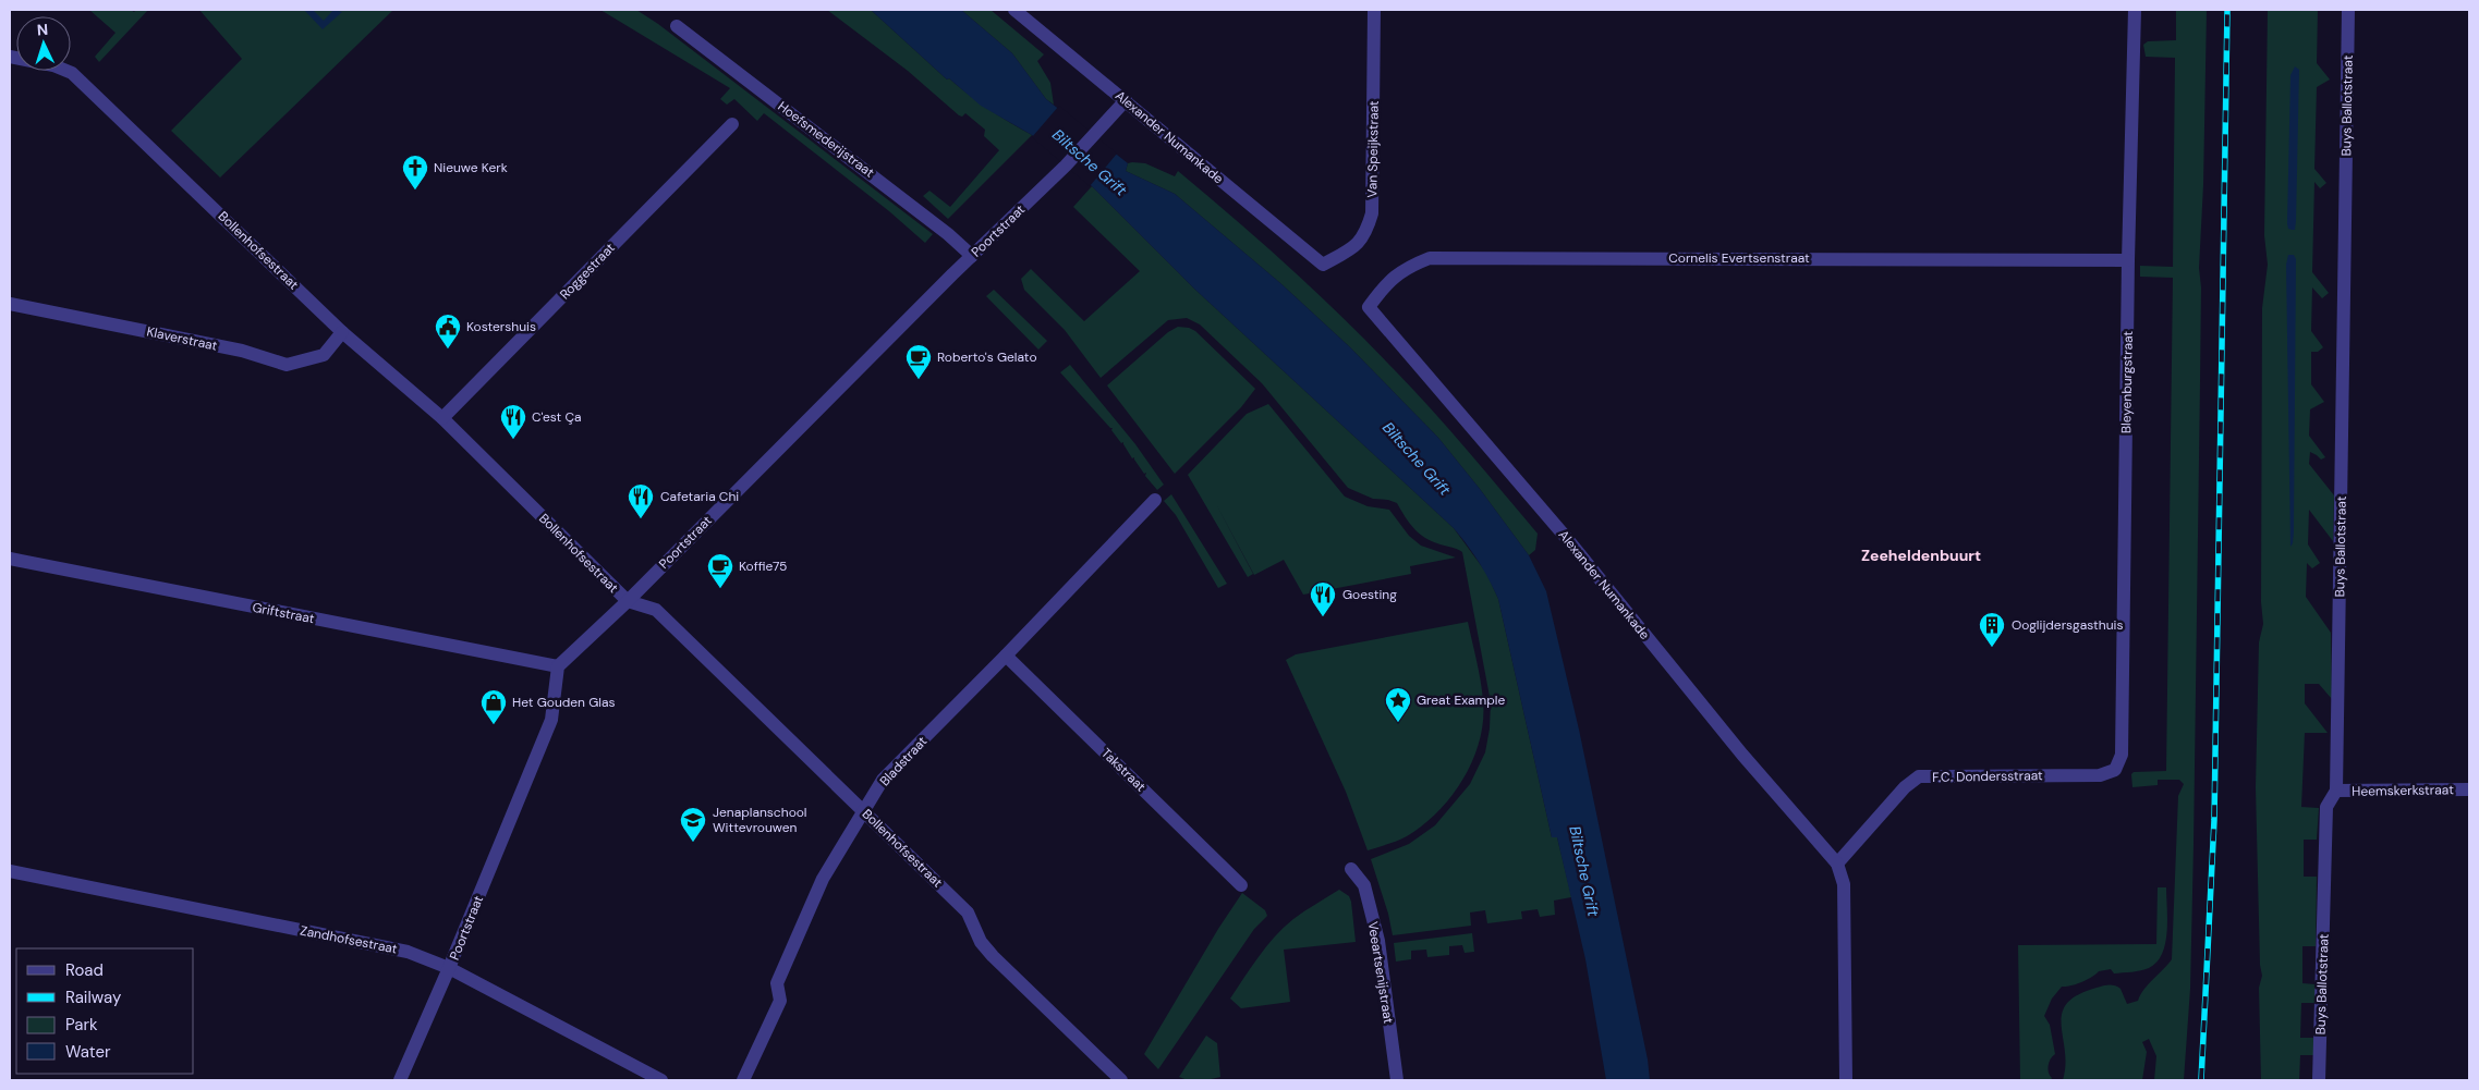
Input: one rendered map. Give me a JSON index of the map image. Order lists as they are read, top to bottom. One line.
{"streets":{"street":["Buys Ballotstraat","Alexander Numankade","Hoefsmederijstraat","Van Speijkstraat","Poortstraat","Bollenhofsestraat","Cornelis Evertsenstraat","Roggestraat","Klaverstraat","Bleyenburgstraat","Griftstraat","Bladstraat","Takstraat","F.C. Dondersstraat","Heemskerkstraat","Zandhofsestraat","Veeartsenijstraat"]},"crossings":[["Buys Ballotstraat","Heemskerkstraat"],["Alexander Numankade","Van Speijkstraat"],["Alexander Numankade","Poortstraat"],["Alexander Numankade","Cornelis Evertsenstraat"],["Alexander Numankade","F.C. Dondersstraat"],["Hoefsmederijstraat","Poortstraat"],["Poortstraat","Bollenhofsestraat"],["Poortstraat","Griftstraat"],["Poortstraat","Zandhofsestraat"],["Bollenhofsestraat","Roggestraat"],["Bollenhofsestraat","Klaverstraat"],["Bollenhofsestraat","Bladstraat"],["Cornelis Evertsenstraat","Bleyenburgstraat"],["Bleyenburgstraat","F.C. Dondersstraat"],["Bladstraat","Takstraat"]],"districts":["Zeeheldenbuurt"],"water":["Biltsche Grift"],"places":{"church":["Nieuwe Kerk"],"public building":["Kostershuis"],"cafe":["Roberto's Gelato","Koffie75"],"restaurant":["C'est Ça","Cafetaria Chi","Goesting"],"building":["Ooglijdersgasthuis"],"place":["Great Example"],"shop":["Het Gouden Glas"],"school or university":["Jenaplanschool Wittevrouwen"]},"legend":["Road","Railway","Park","Water"],"north":"top"}
